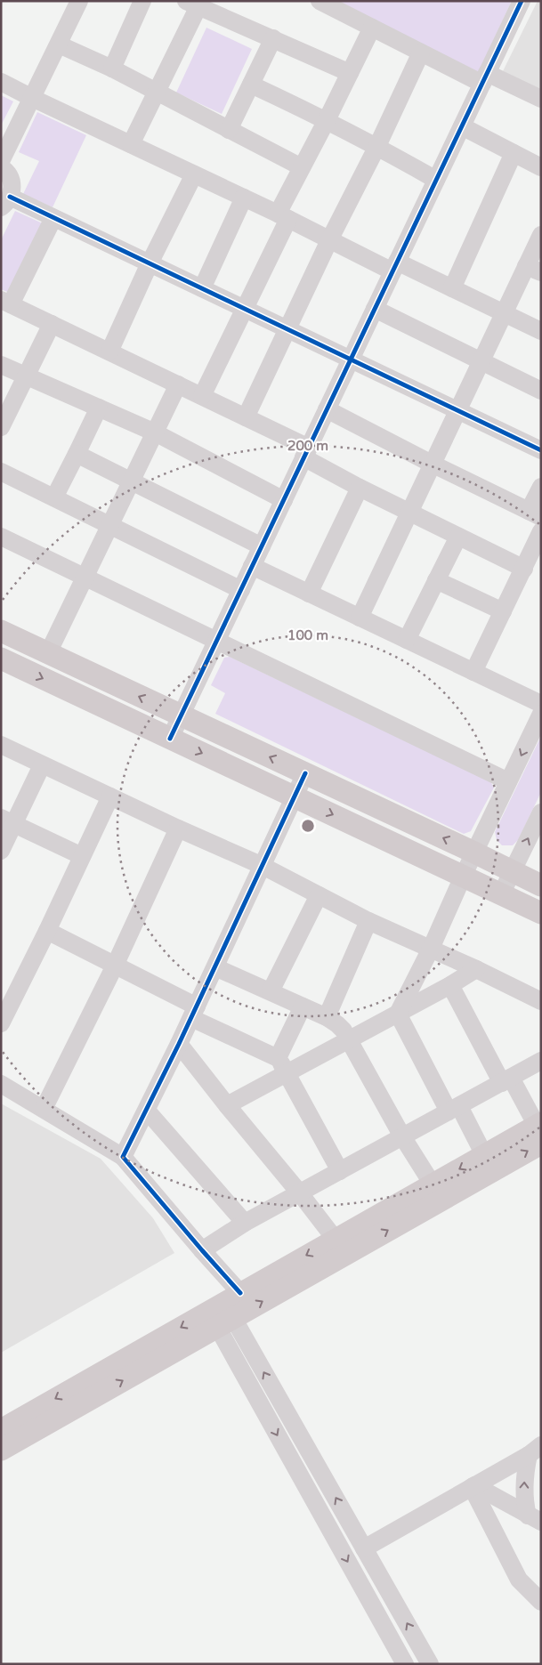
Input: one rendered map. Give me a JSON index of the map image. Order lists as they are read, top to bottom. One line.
{"rings":["200 m","100 m"]}
